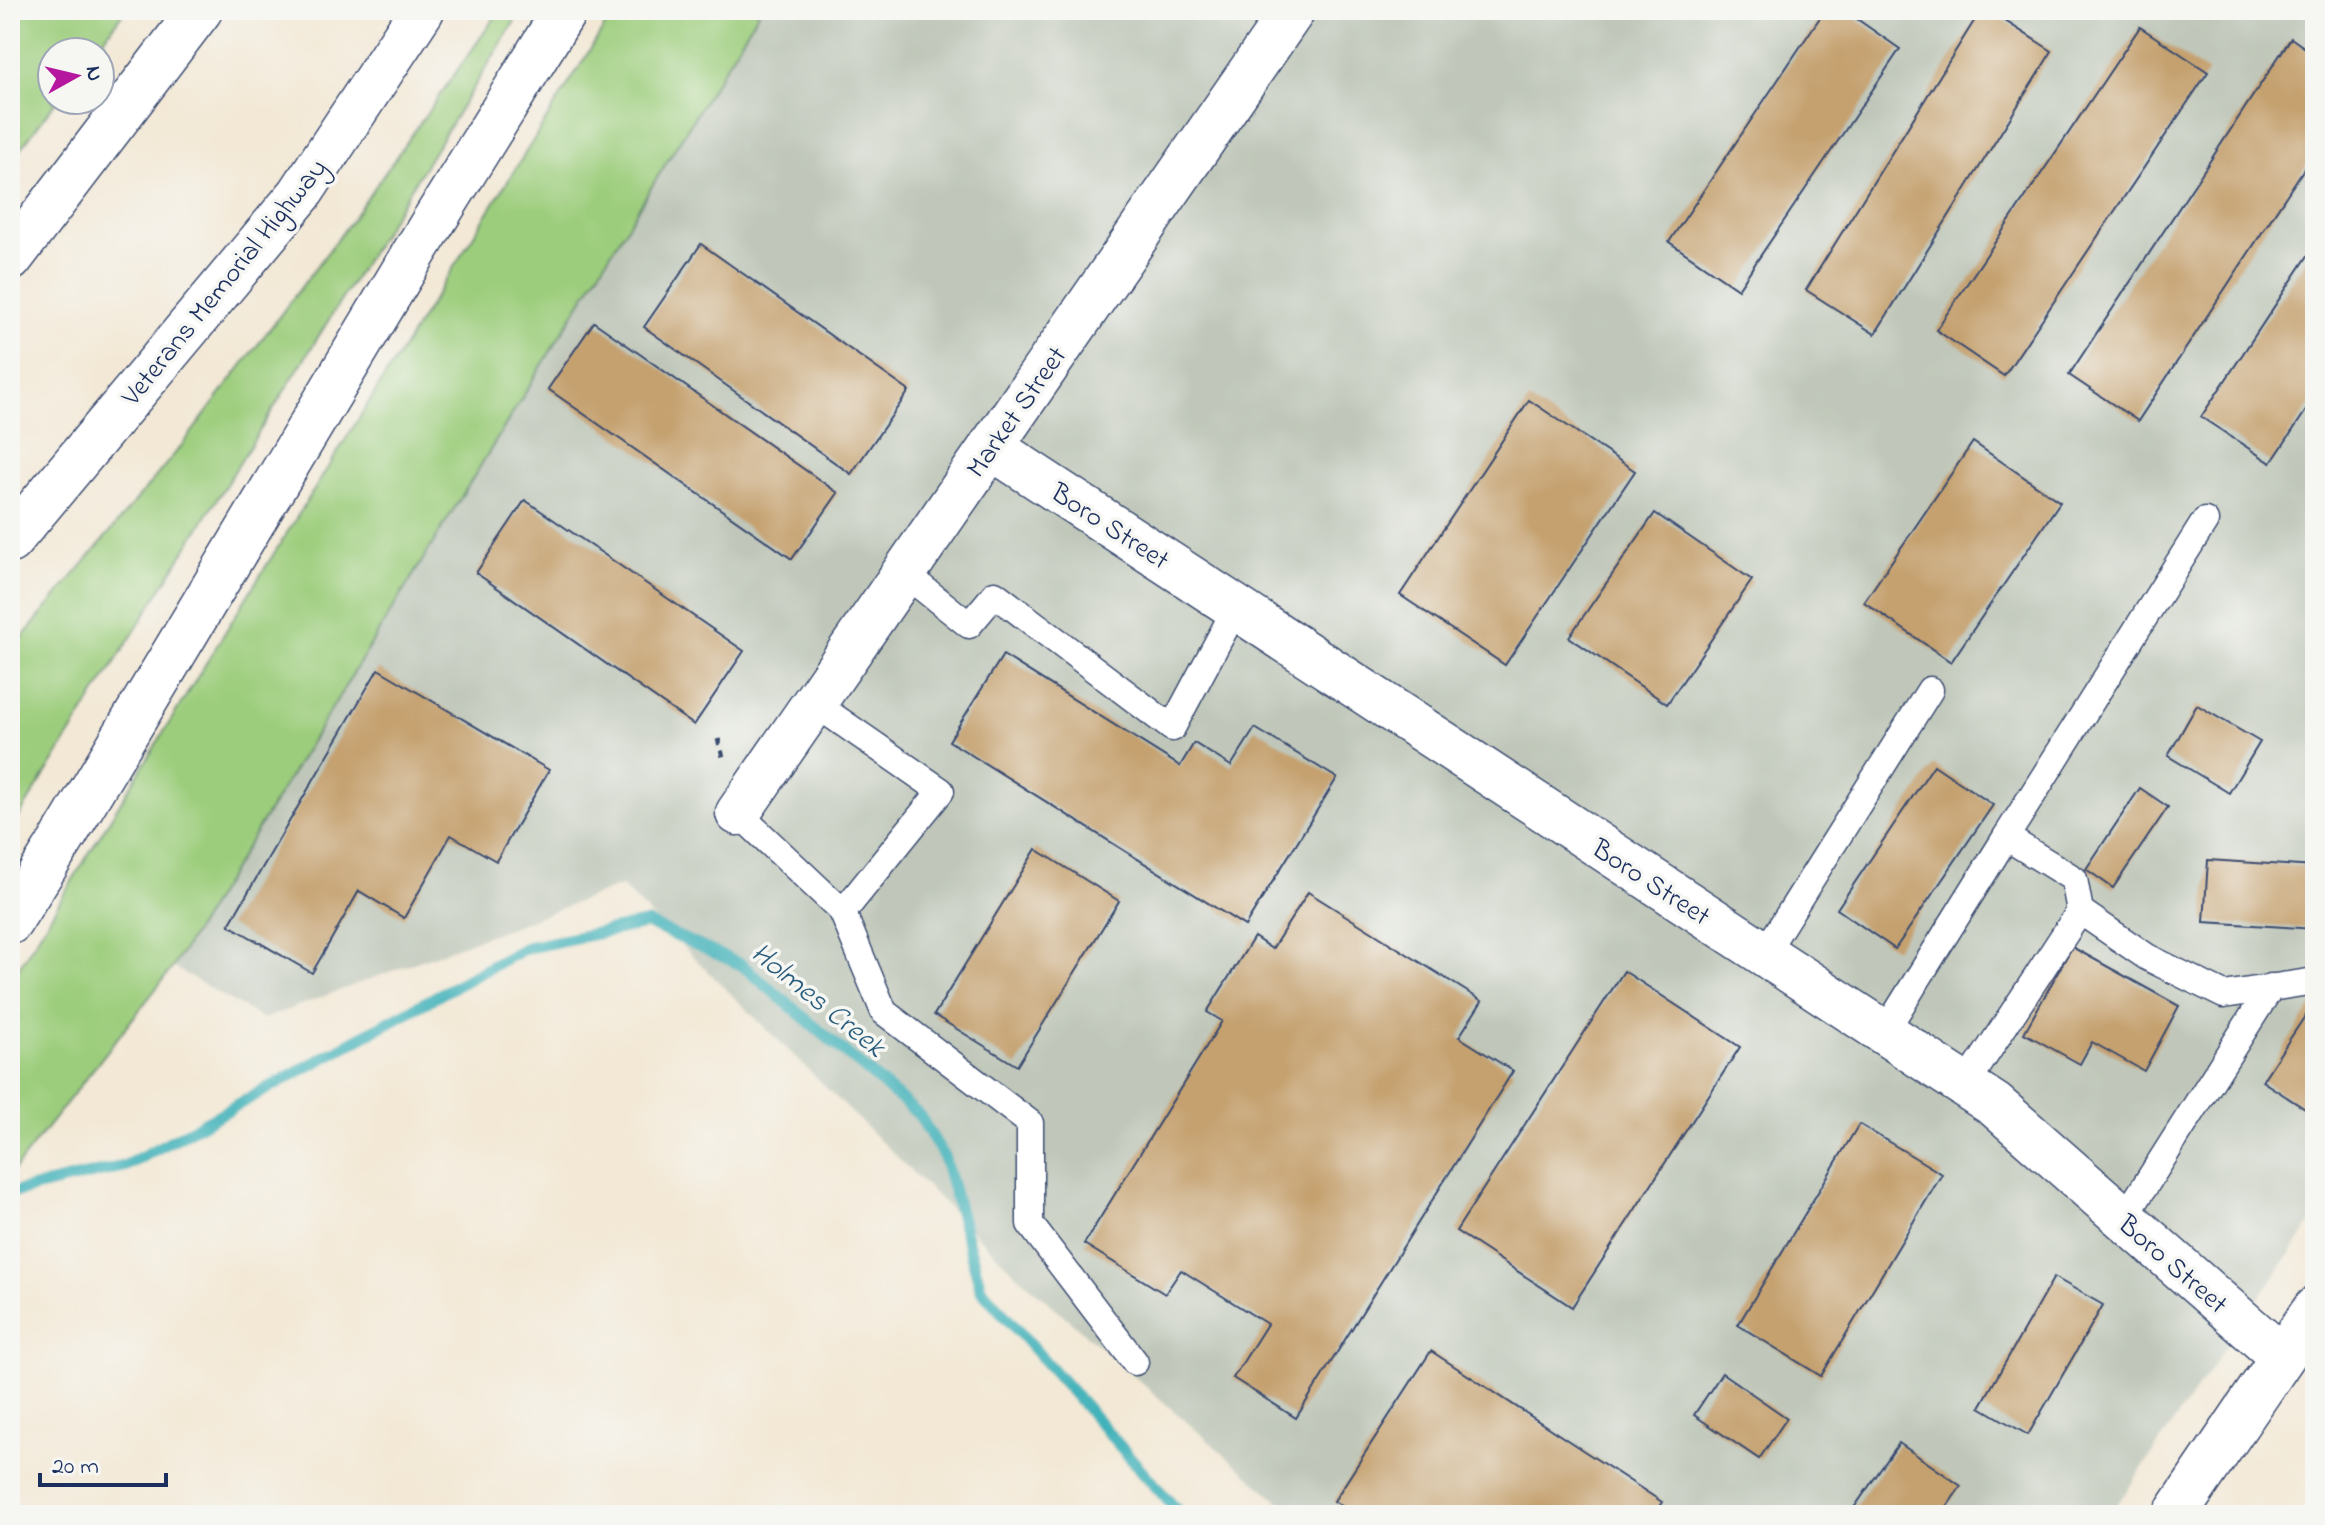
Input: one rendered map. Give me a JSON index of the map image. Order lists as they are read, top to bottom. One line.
{"streets":{"main road":["Veterans Memorial Highway","Market Street","Boro Street"]},"crossings":[["Market Street","Boro Street"]],"water":["Holmes Creek"],"scale_bar":"20 m","north":"right"}
